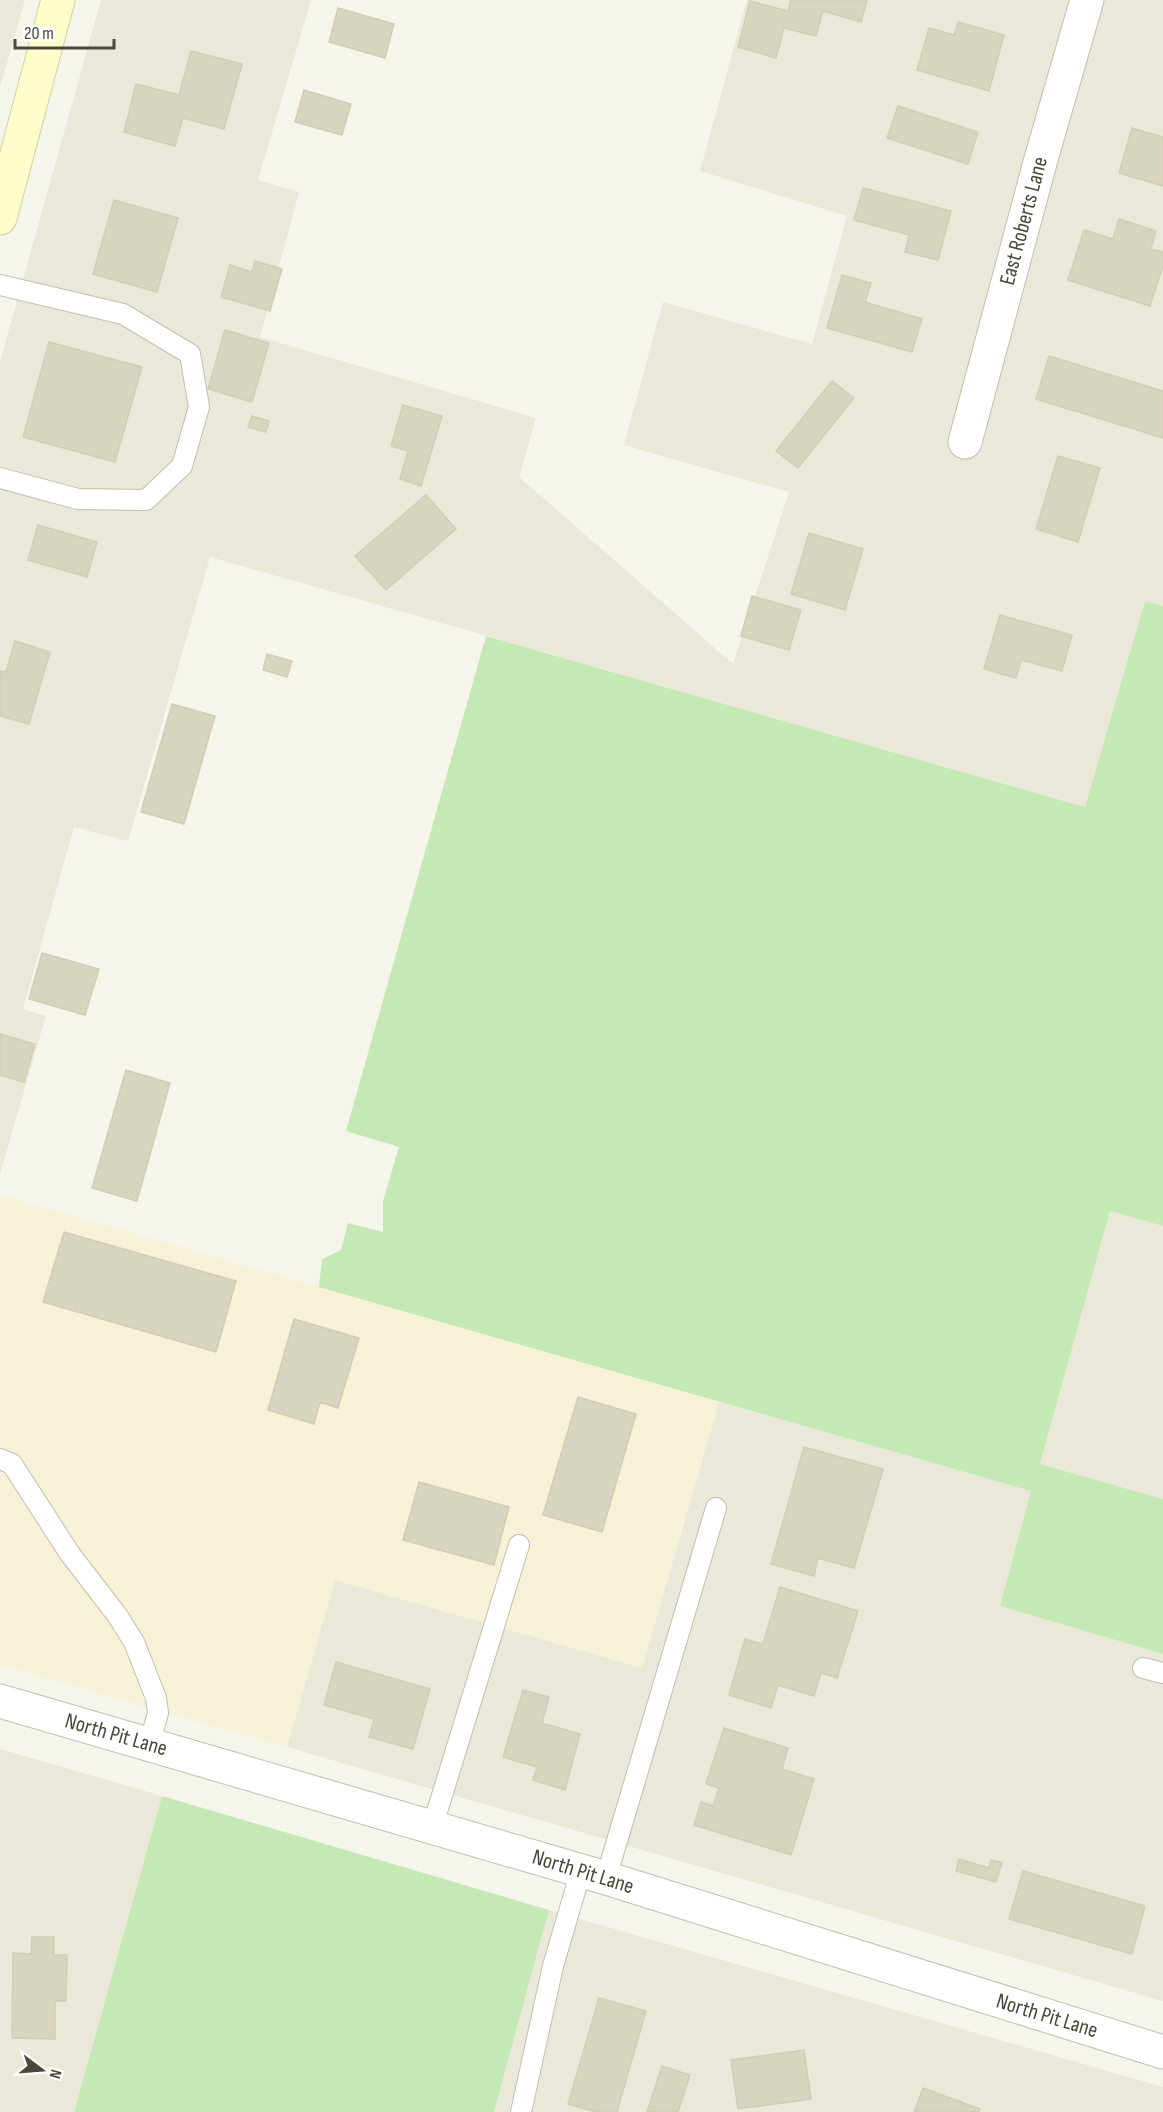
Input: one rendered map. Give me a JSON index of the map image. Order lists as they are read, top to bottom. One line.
{"streets":{"street":["East Roberts Lane","North Pit Lane"]},"scale_bar":"20 m","north":"right"}
